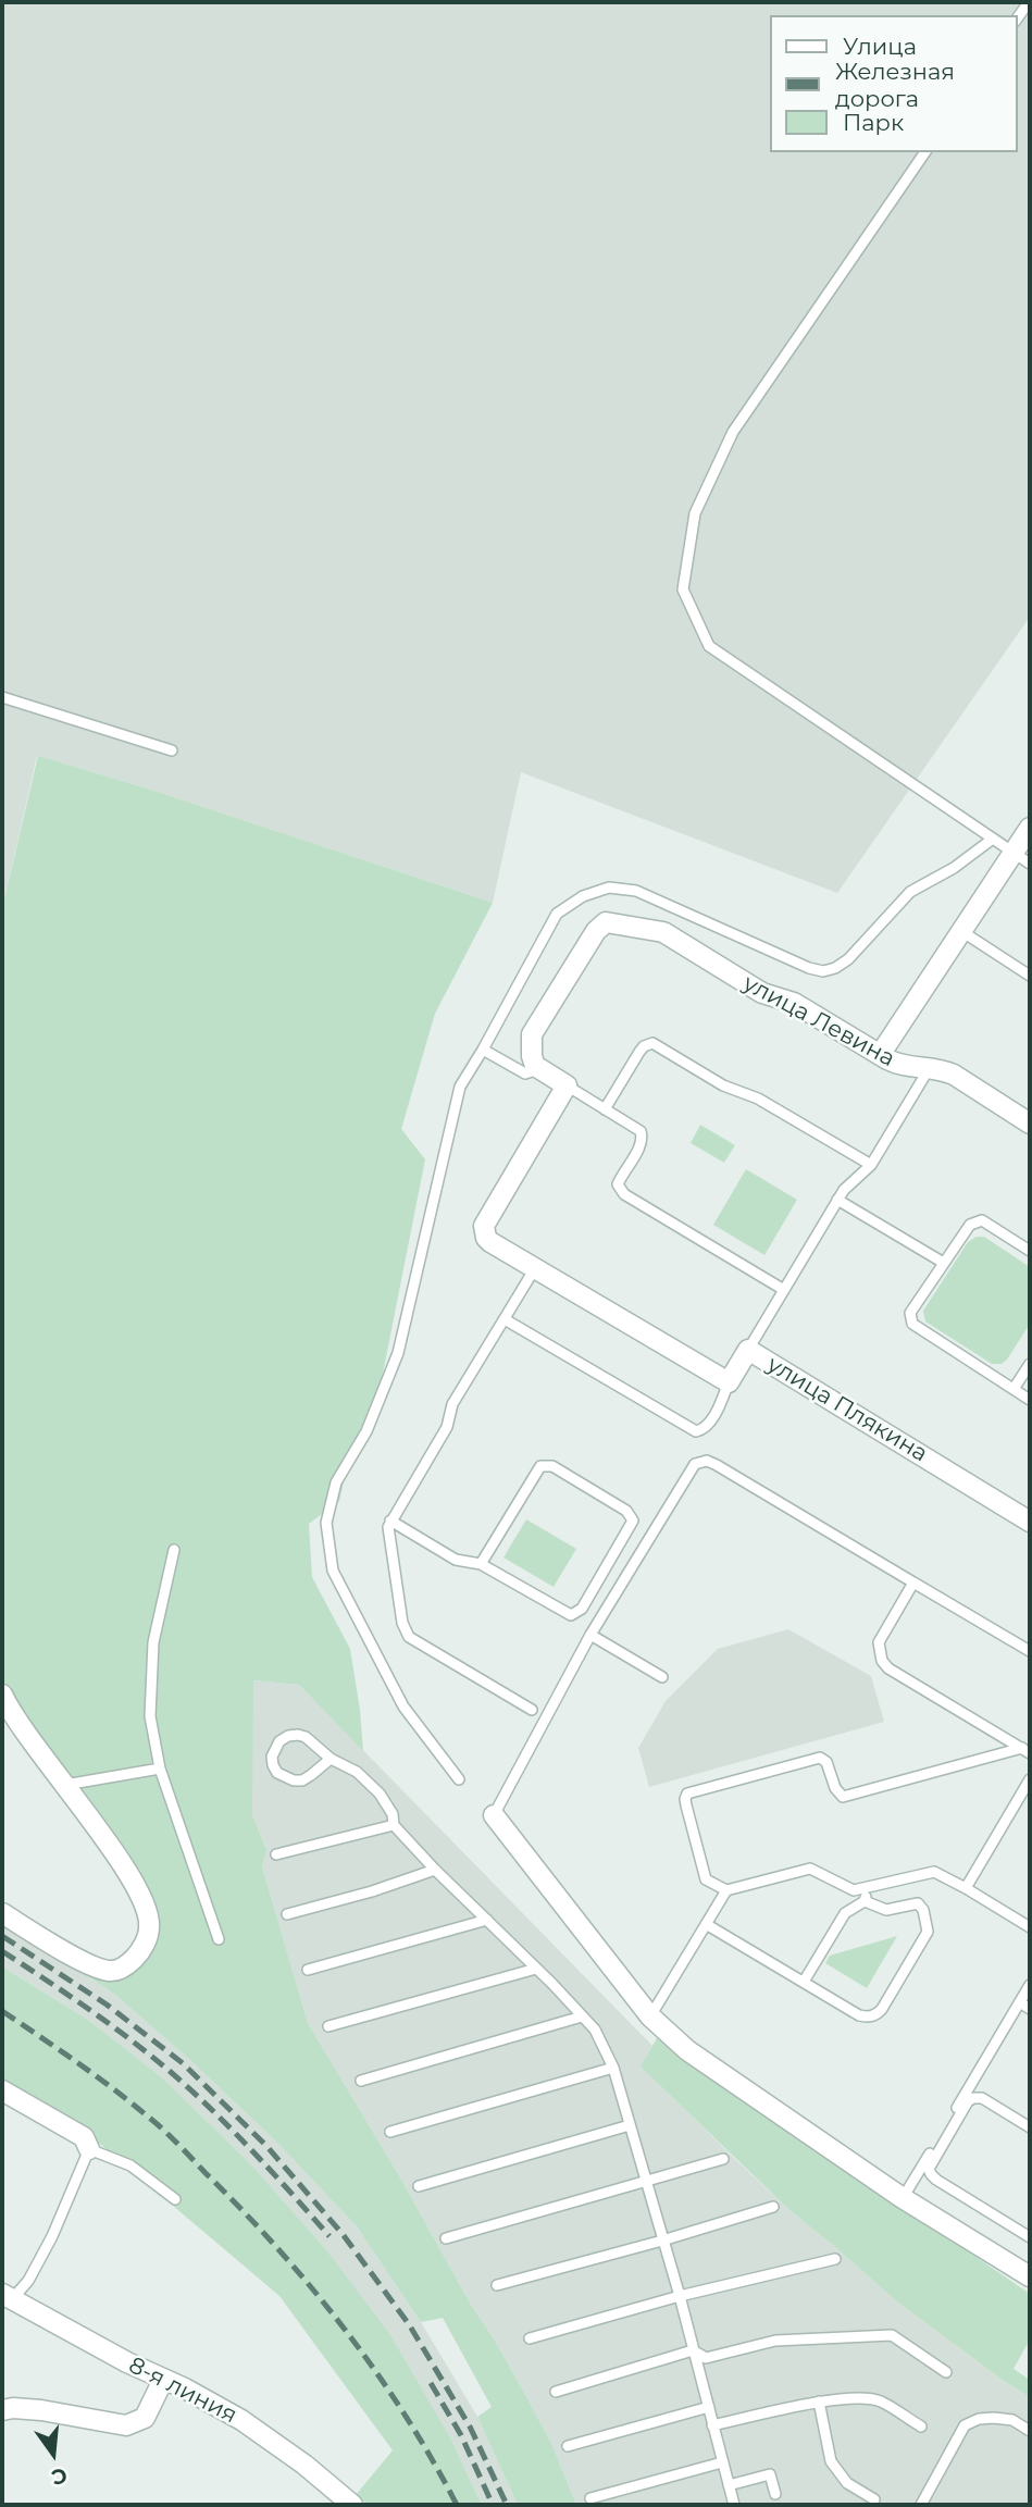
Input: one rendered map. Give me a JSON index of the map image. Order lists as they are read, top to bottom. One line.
{"streets":{"street":["улица Левина","улица Плякина","8-я линия"]},"legend":["Улица","Железная дорога","Парк"],"north":"bottom"}
